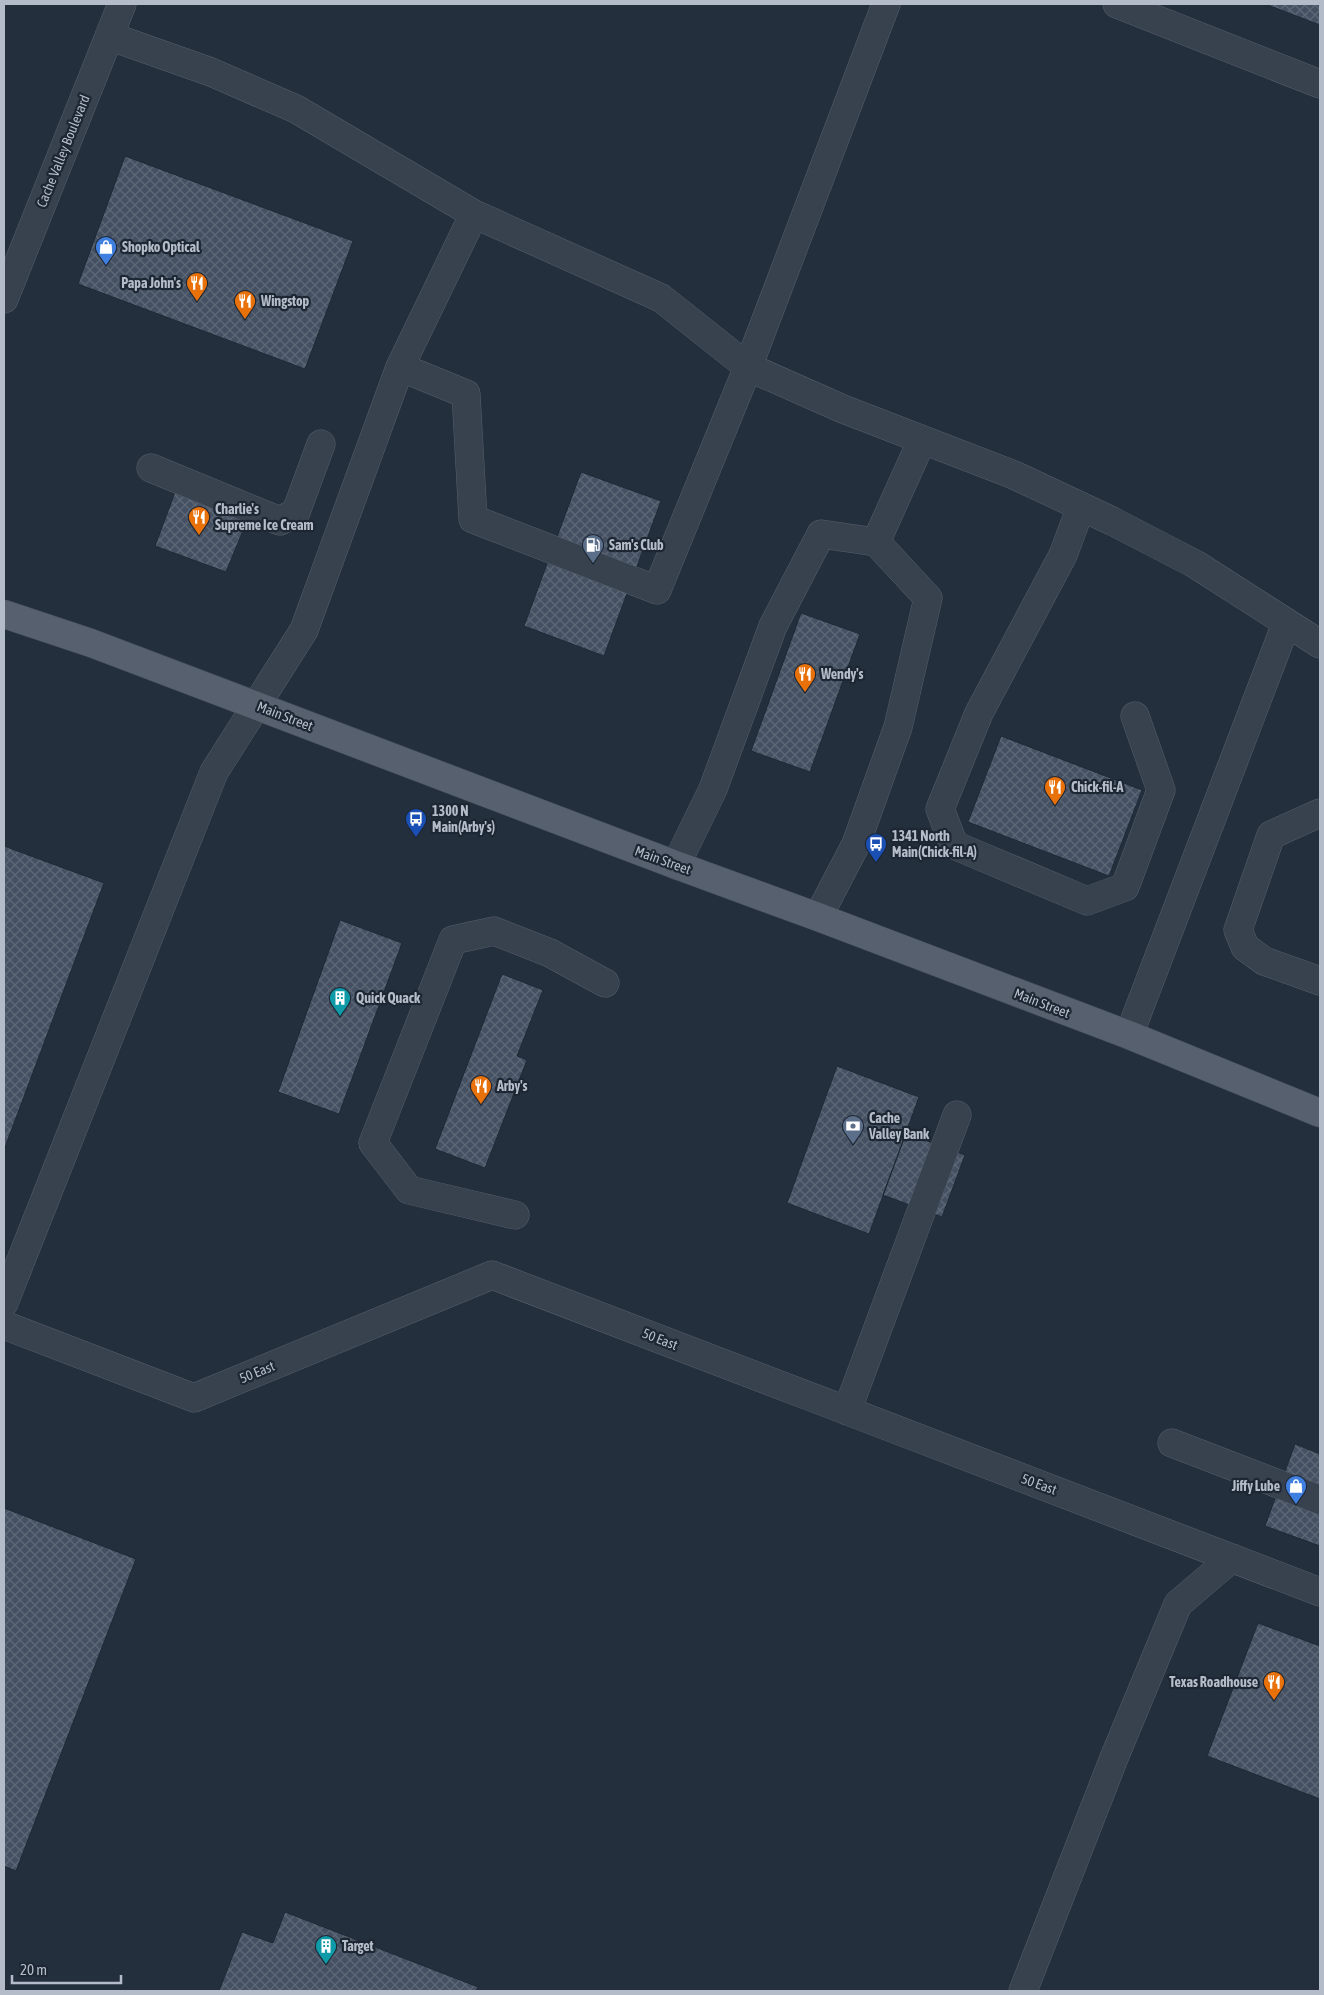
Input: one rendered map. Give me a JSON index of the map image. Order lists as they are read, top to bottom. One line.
{"streets":{"main road":["Main Street"],"street":["Cache Valley Boulevard","50 East"]},"places":{"shop":["Shopko Optical","Jiffy Lube"],"restaurant":["Papa John's","Wingstop","Charlie's Supreme Ice Cream","Wendy's","Chick-fil-A","Arby's","Texas Roadhouse"],"fuel station":["Sam's Club"],"bus stop":["1300 N Main(Arby's)","1341 North Main(Chick-fil-A)"],"building":["Quick Quack","Target"],"bank":["Cache Valley Bank"]},"scale_bar":"20 m"}
